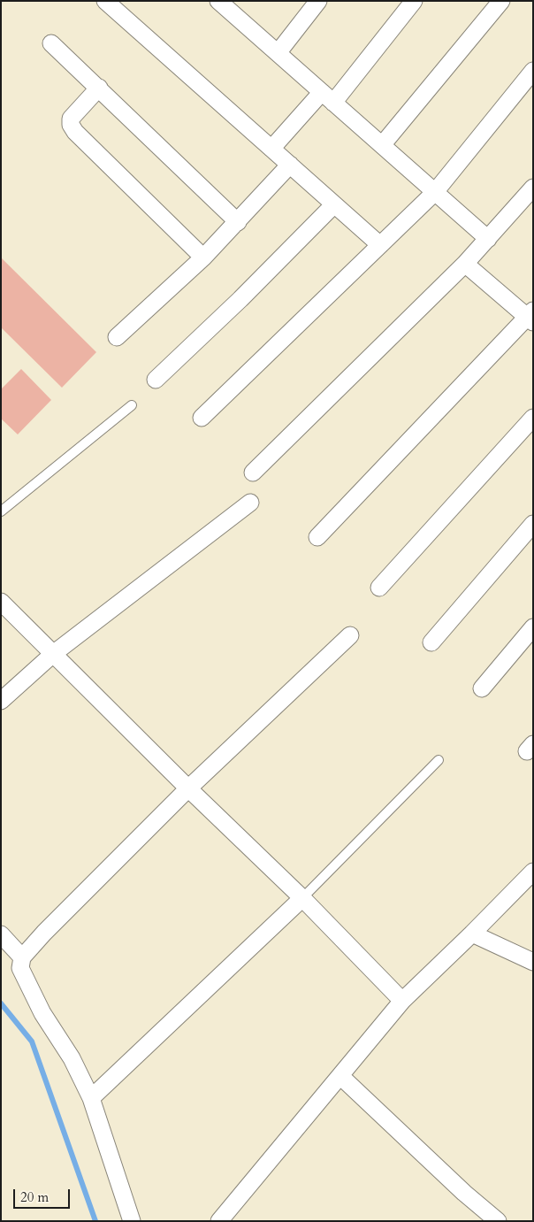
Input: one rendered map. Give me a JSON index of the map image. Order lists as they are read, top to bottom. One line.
{"scale_bar":"20 m"}
